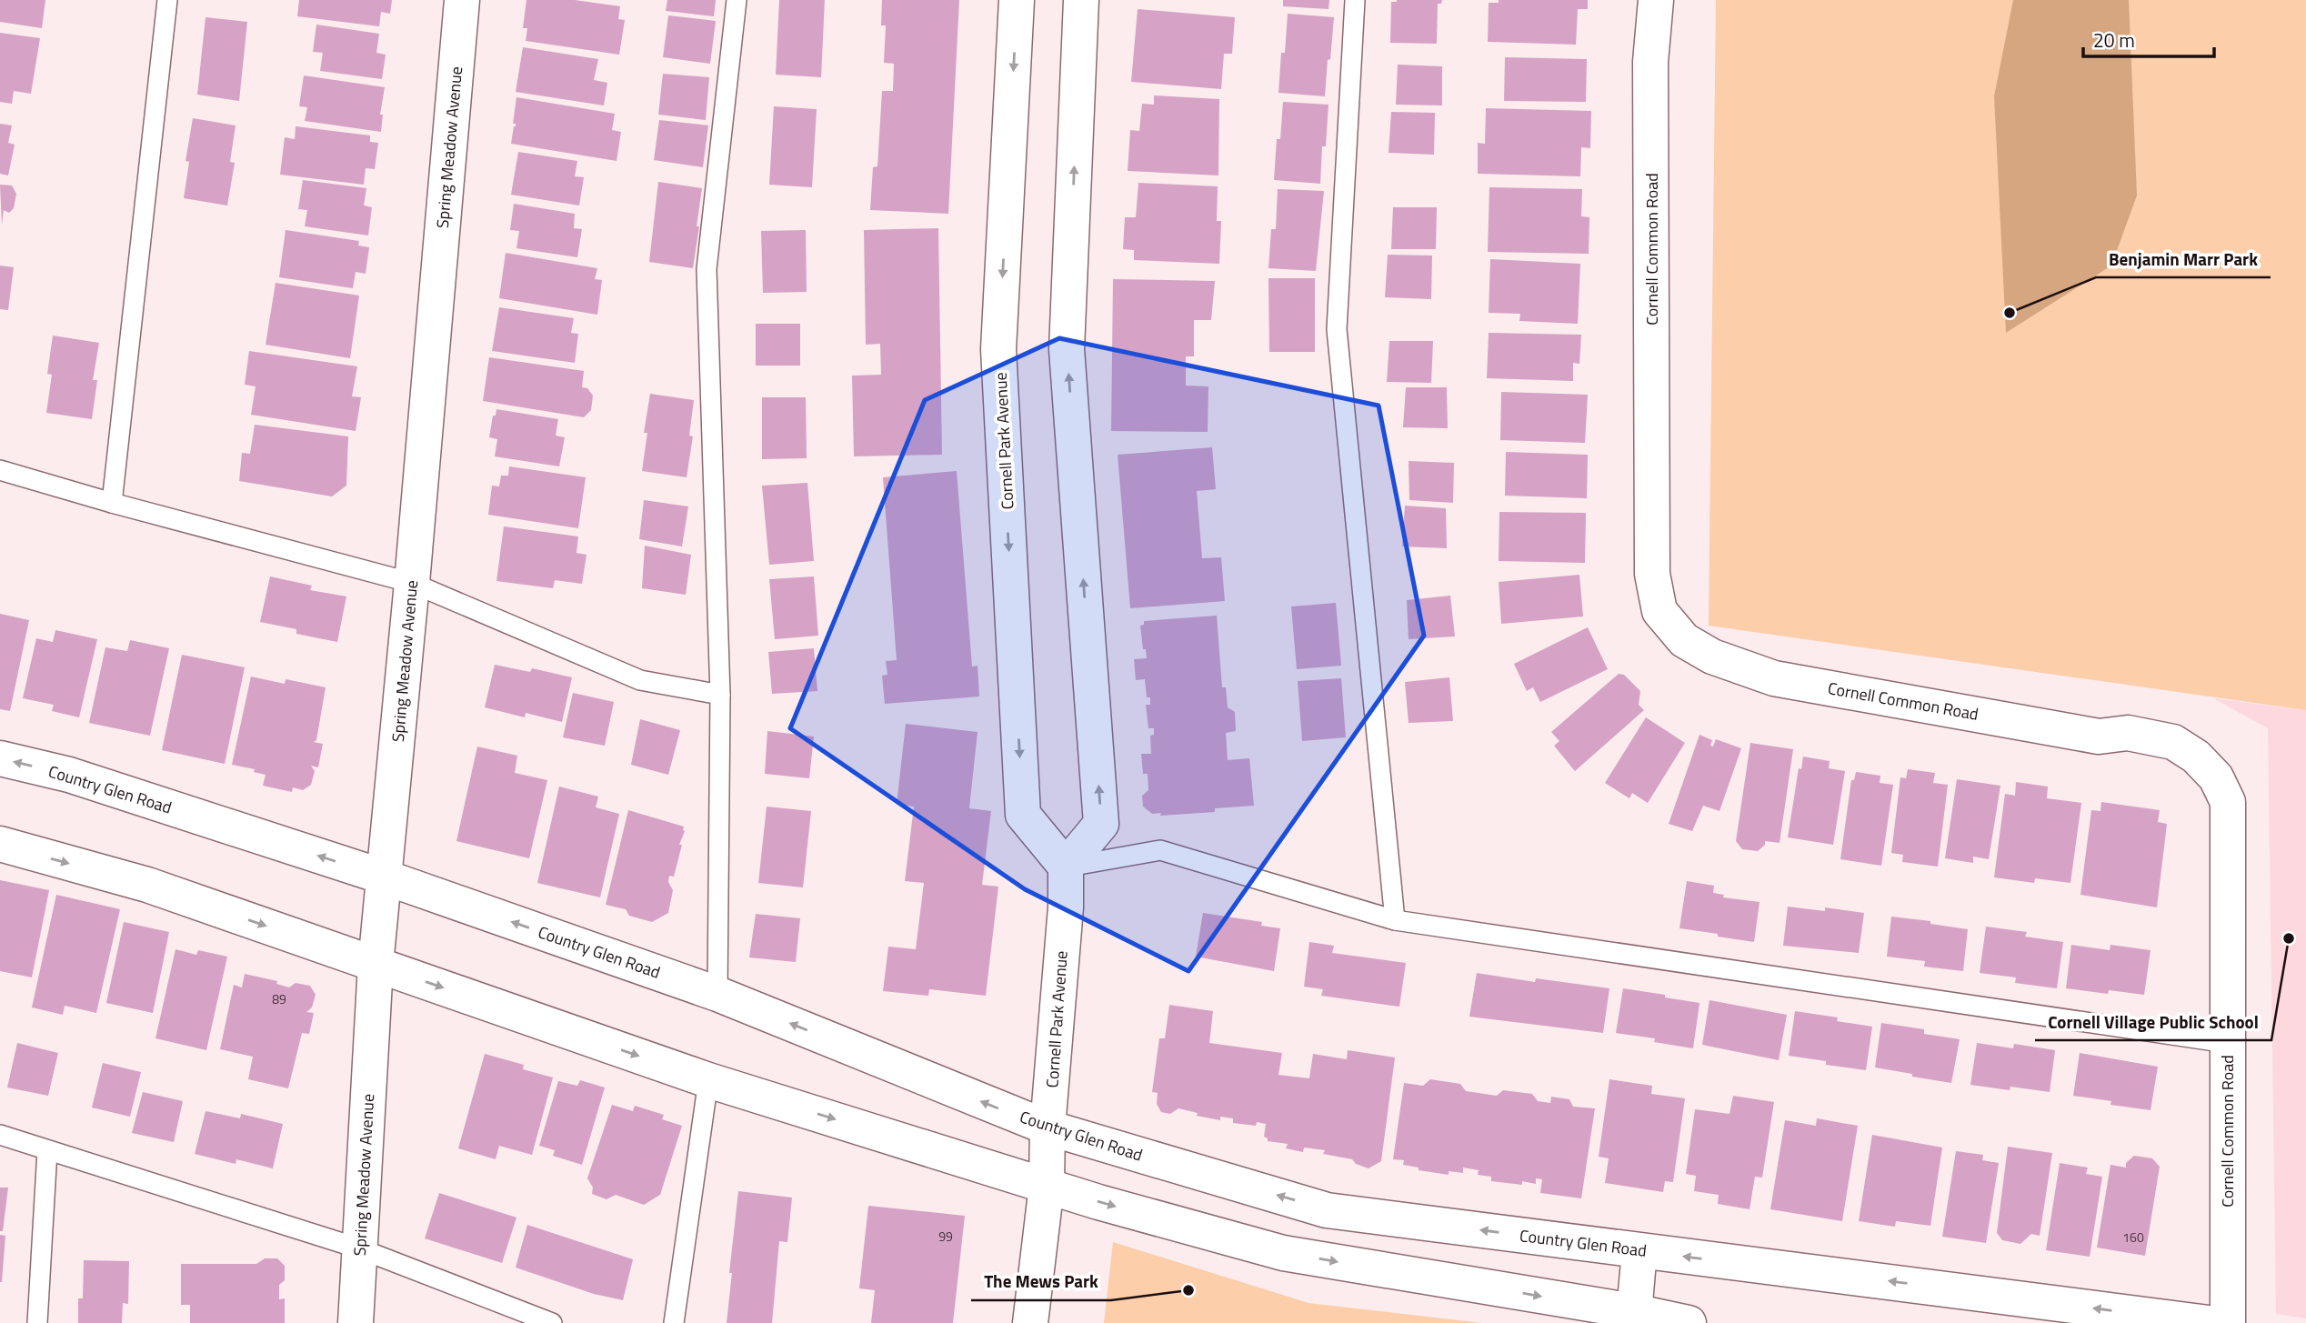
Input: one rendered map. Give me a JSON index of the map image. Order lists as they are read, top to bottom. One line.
{"streets":{"street":["Spring Meadow Avenue","Cornell Common Road","Cornell Park Avenue","Country Glen Road"]},"crossings":[["Spring Meadow Avenue","Country Glen Road"],["Cornell Park Avenue","Country Glen Road"]],"places":["Benjamin Marr Park","Cornell Village Public School","The Mews Park"],"house_numbers":["89","99","160"],"scale_bar":"20 m"}
